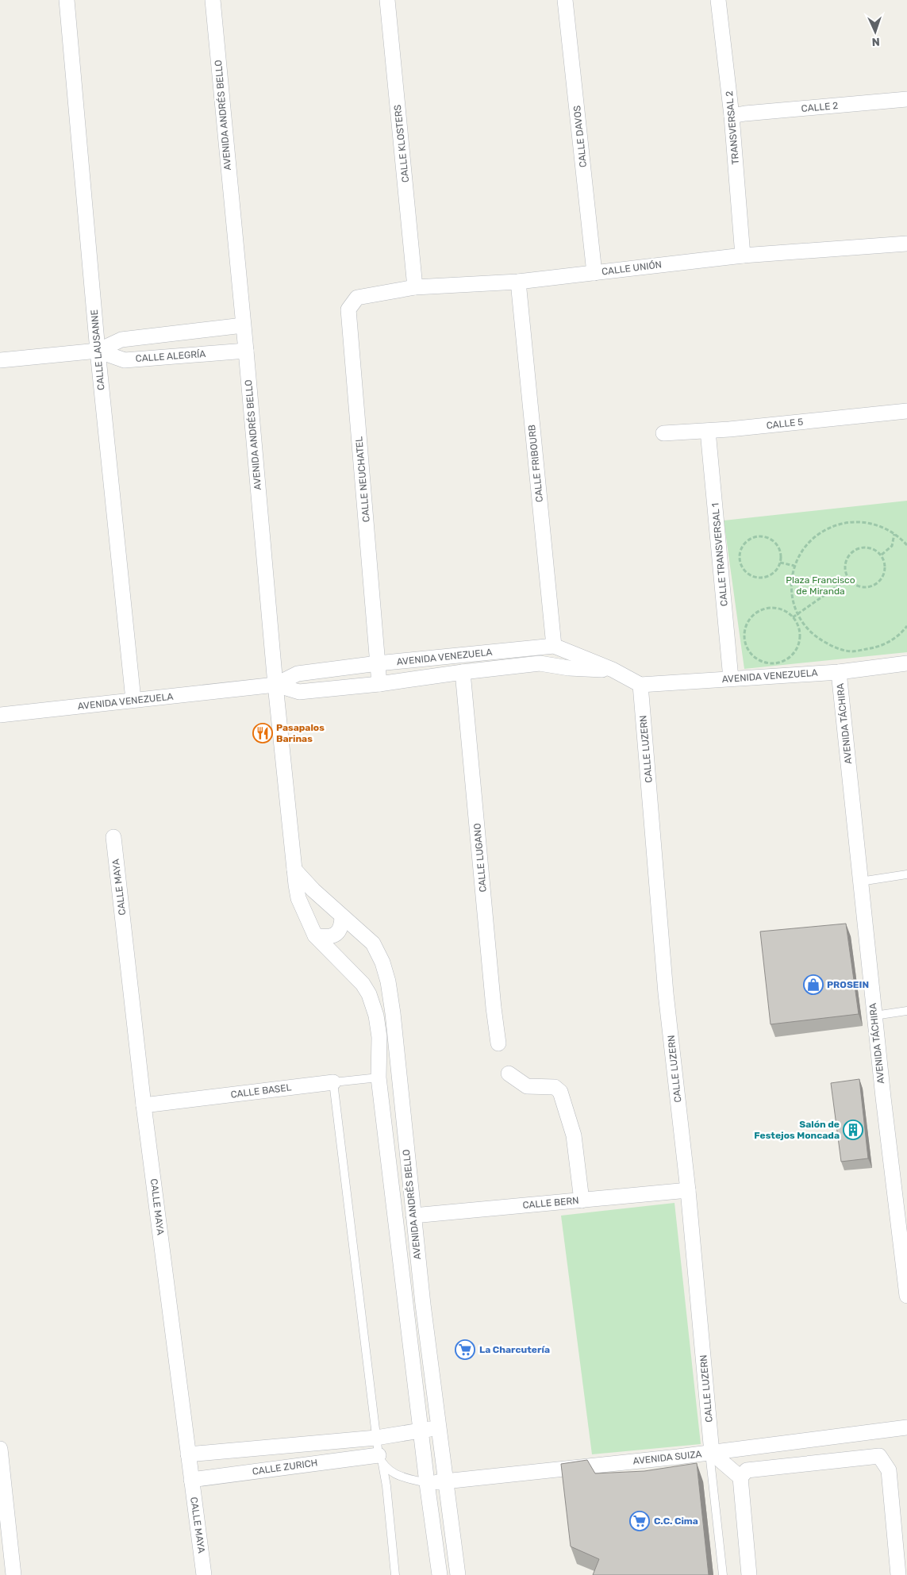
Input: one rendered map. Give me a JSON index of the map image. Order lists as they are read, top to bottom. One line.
{"streets":{"street":["CALLE 2","AVENIDA ANDRÉS BELLO","TRANSVERSAL 2","CALLE DAVOS","CALLE KLOSTERS","CALLE UNIÓN","CALLE LAUSANNE","CALLE ALEGRÍA","CALLE 5","CALLE FRIBOURB","CALLE NEUCHATEL","CALLE TRANSVERSAL 1","AVENIDA VENEZUELA","AVENIDA TÁCHIRA","CALLE LUZERN","CALLE LUGANO","CALLE MAYA","CALLE BASEL","CALLE BERN","AVENIDA SUIZA","CALLE ZURICH"]},"crossings":[["CALLE 2","TRANSVERSAL 2"],["AVENIDA ANDRÉS BELLO","CALLE ALEGRÍA"],["AVENIDA ANDRÉS BELLO","AVENIDA VENEZUELA"],["AVENIDA ANDRÉS BELLO","CALLE BASEL"],["AVENIDA ANDRÉS BELLO","CALLE BERN"],["AVENIDA ANDRÉS BELLO","AVENIDA SUIZA"],["AVENIDA ANDRÉS BELLO","CALLE ZURICH"],["TRANSVERSAL 2","CALLE UNIÓN"],["CALLE DAVOS","CALLE UNIÓN"],["CALLE KLOSTERS","CALLE UNIÓN"],["CALLE UNIÓN","CALLE FRIBOURB"],["CALLE UNIÓN","CALLE NEUCHATEL"],["CALLE LAUSANNE","CALLE ALEGRÍA"],["CALLE LAUSANNE","AVENIDA VENEZUELA"],["CALLE 5","CALLE TRANSVERSAL 1"],["CALLE FRIBOURB","AVENIDA VENEZUELA"],["CALLE NEUCHATEL","AVENIDA VENEZUELA"],["CALLE TRANSVERSAL 1","AVENIDA VENEZUELA"],["AVENIDA VENEZUELA","AVENIDA TÁCHIRA"],["AVENIDA VENEZUELA","CALLE LUZERN"],["AVENIDA VENEZUELA","CALLE LUGANO"],["CALLE LUZERN","CALLE BERN"],["CALLE LUZERN","AVENIDA SUIZA"],["CALLE MAYA","CALLE BASEL"],["CALLE MAYA","CALLE ZURICH"]],"parks":["Plaza Francisco de Miranda"],"places":{"restaurant":["Pasapalos Barinas"],"shop":["PROSEIN"],"building":["Salón de Festejos Moncada"],"supermarket":["La Charcutería","C.C. Cima"]},"north":"bottom"}
